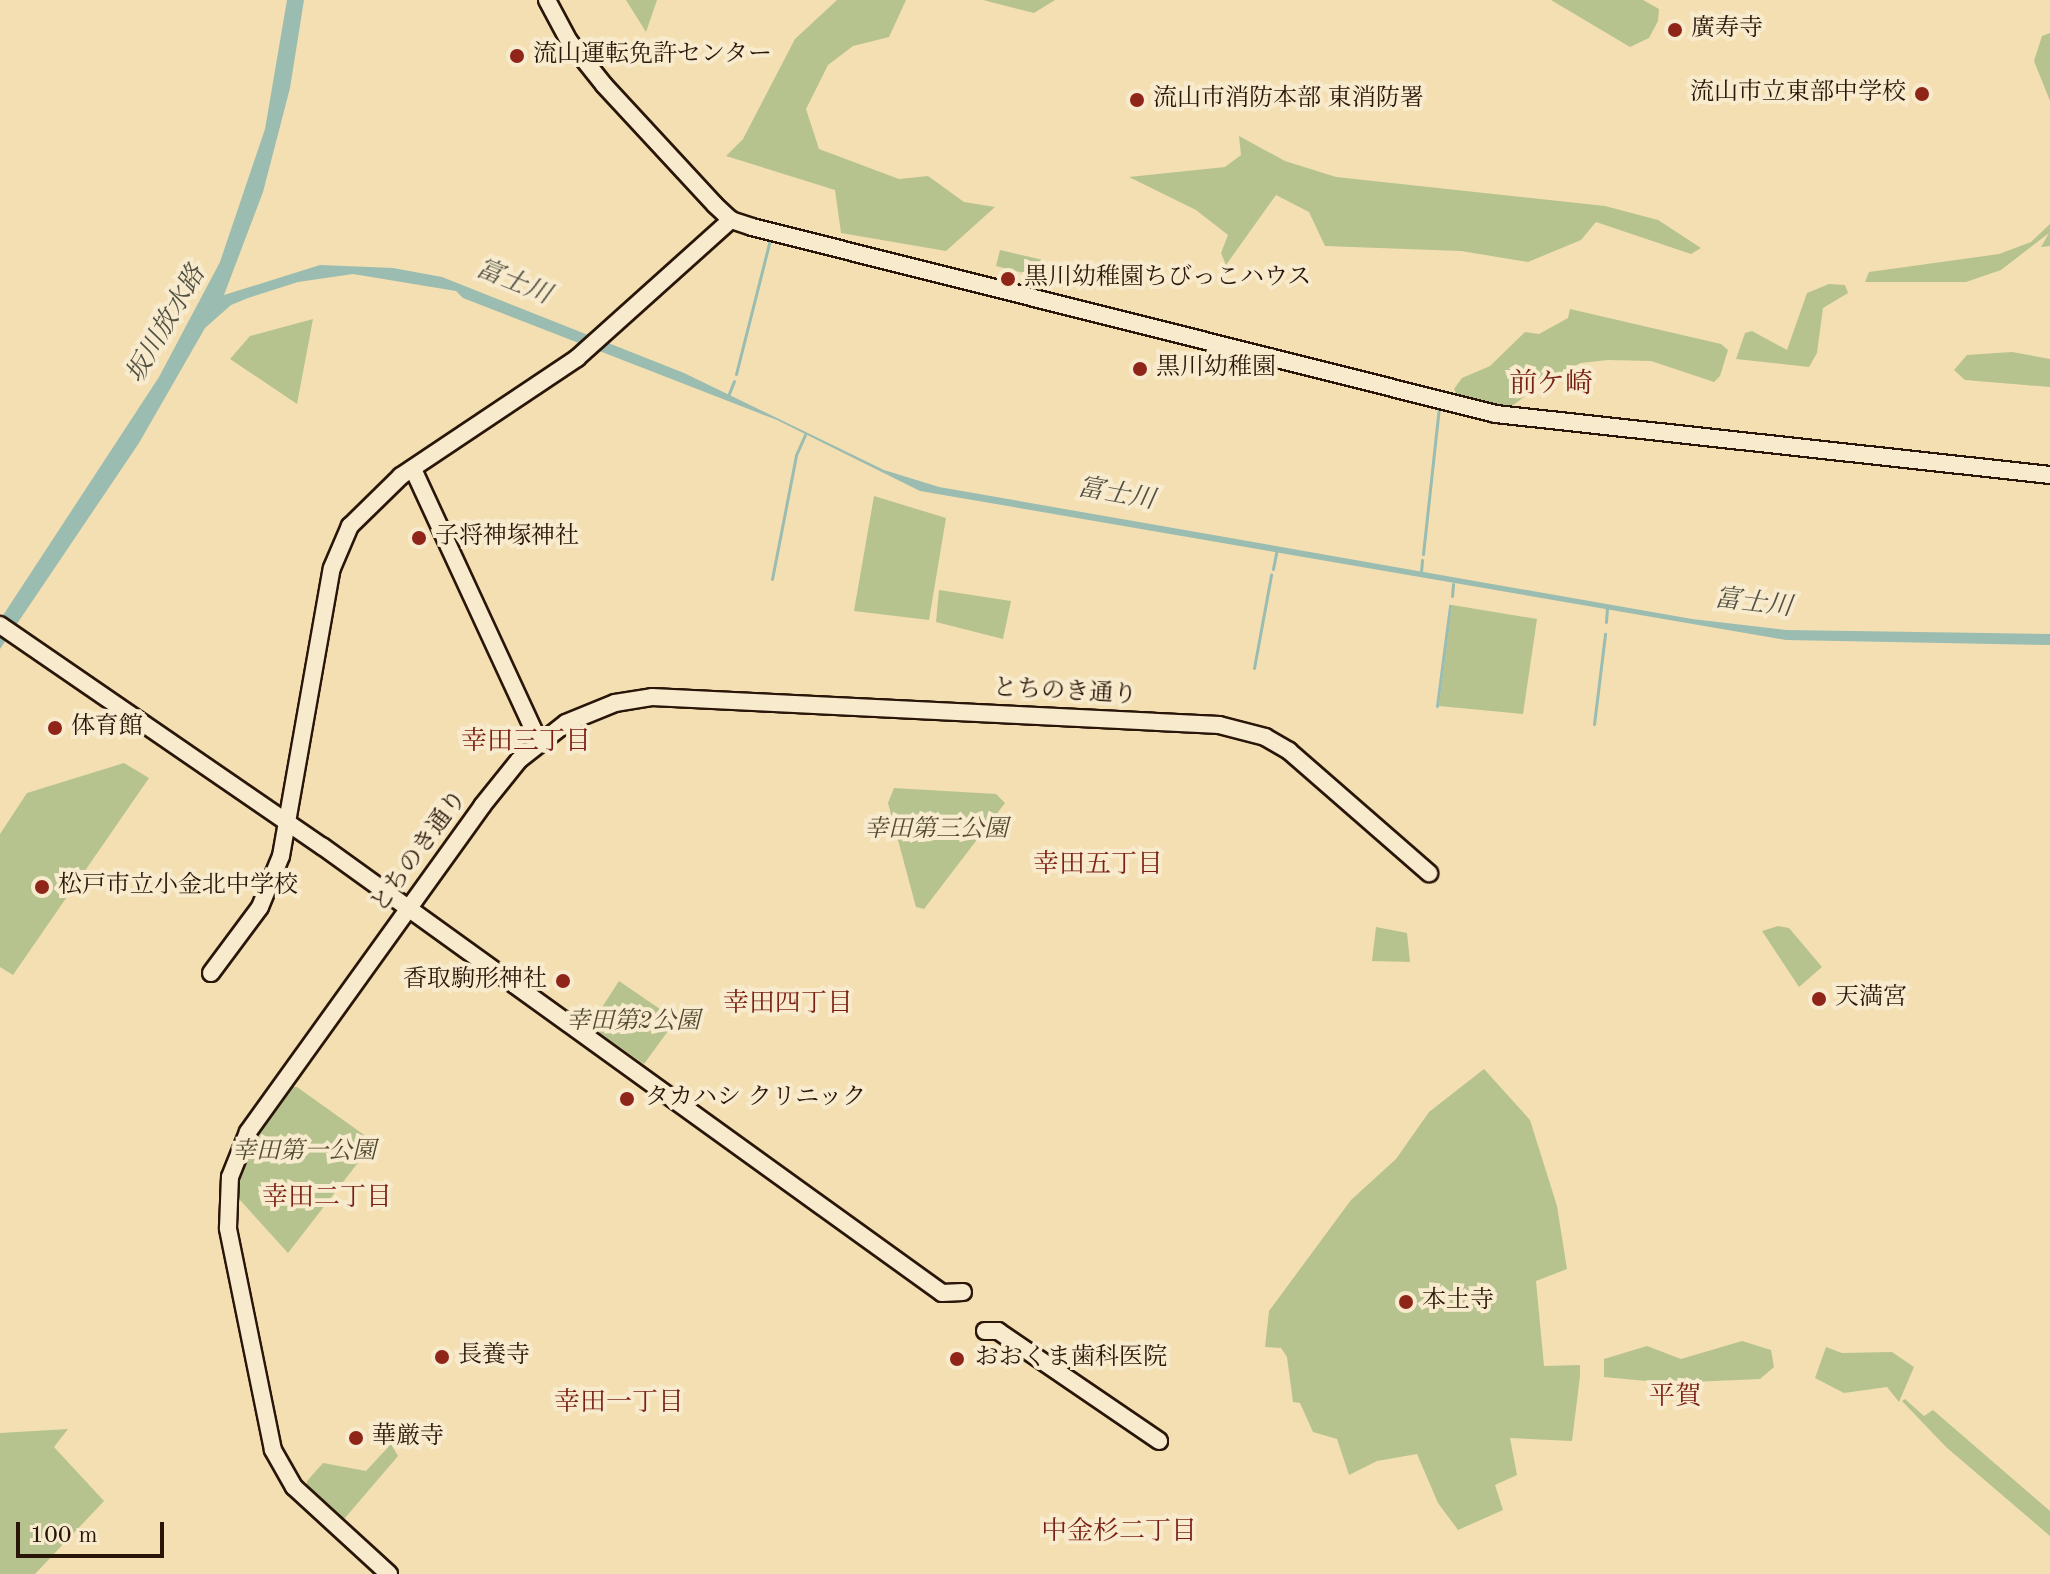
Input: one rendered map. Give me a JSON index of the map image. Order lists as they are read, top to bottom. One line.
{"streets":{"street":["とちのき通り"]},"districts":["前ケ崎","幸田三丁目","幸田五丁目","幸田四丁目","幸田二丁目","平賀","幸田一丁目","中金杉二丁目"],"water":["富士川","坂川放水路"],"parks":["幸田第三公園","幸田第2公園","幸田第一公園"],"places":["廣寿寺","流山運転免許センター","流山市立東部中学校","流山市消防本部 東消防署","黒川幼稚園ちびっこハウス","黒川幼稚園","子将神塚神社","体育館","松戸市立小金北中学校","香取駒形神社","天満宮","タカハシ クリニック","本土寺","長養寺","おおくま歯科医院","華厳寺"],"scale_bar":"100 m"}
